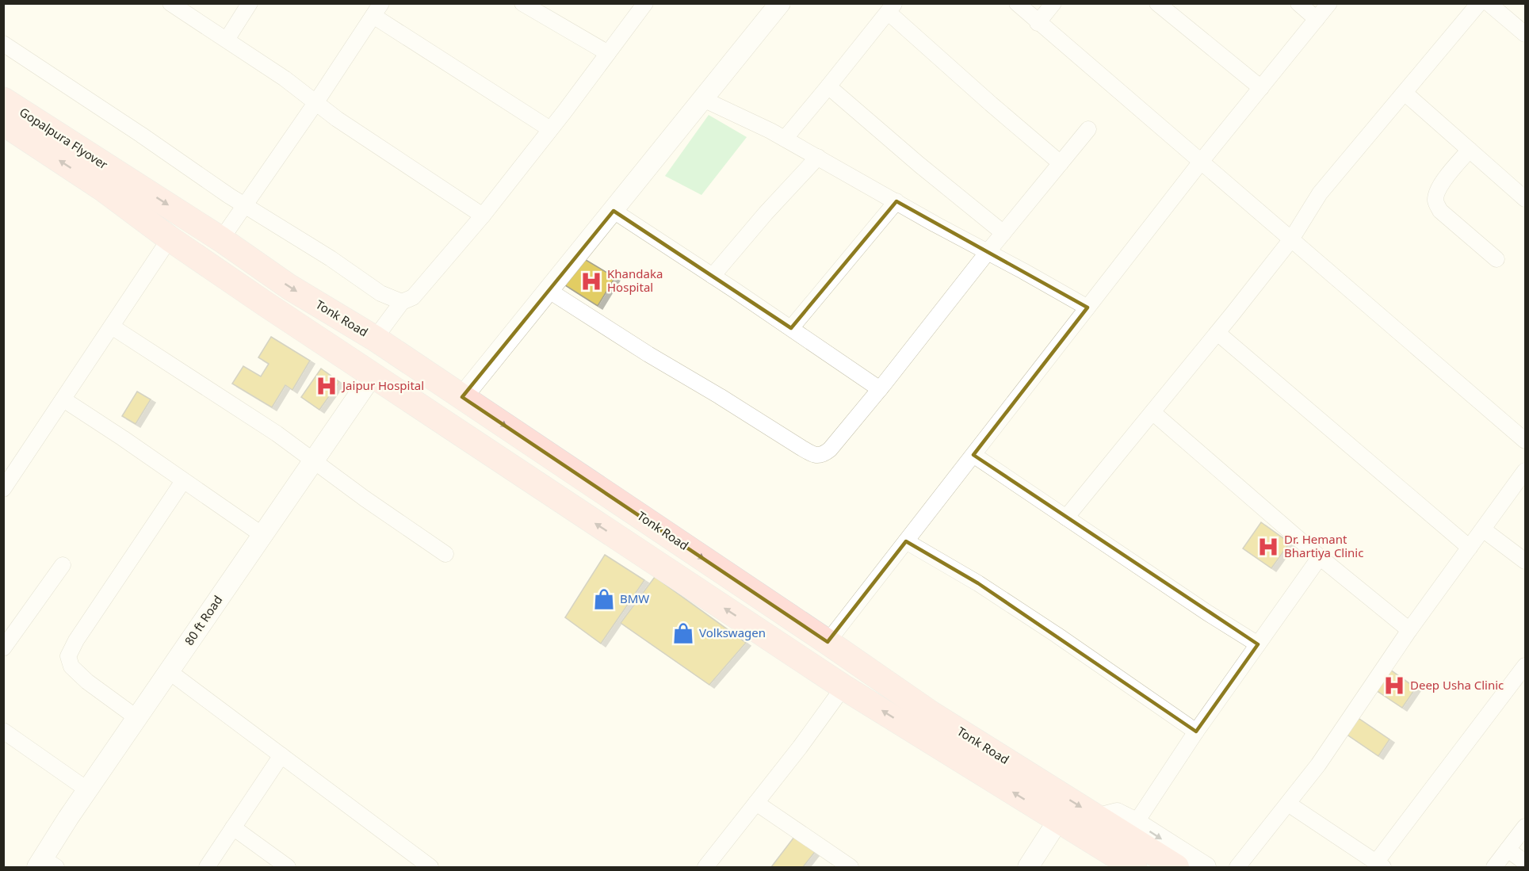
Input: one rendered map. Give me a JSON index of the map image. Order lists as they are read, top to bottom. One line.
{"streets":{"main road":["Gopalpura Flyover","Tonk Road"],"street":["80 ft Road"]},"crossings":[["Gopalpura Flyover","Tonk Road"],["Tonk Road","80 ft Road"]],"places":{"hospital":["Khandaka Hospital","Jaipur Hospital","Dr. Hemant Bhartiya Clinic","Deep Usha Clinic"],"shop":["BMW","Volkswagen"]}}
